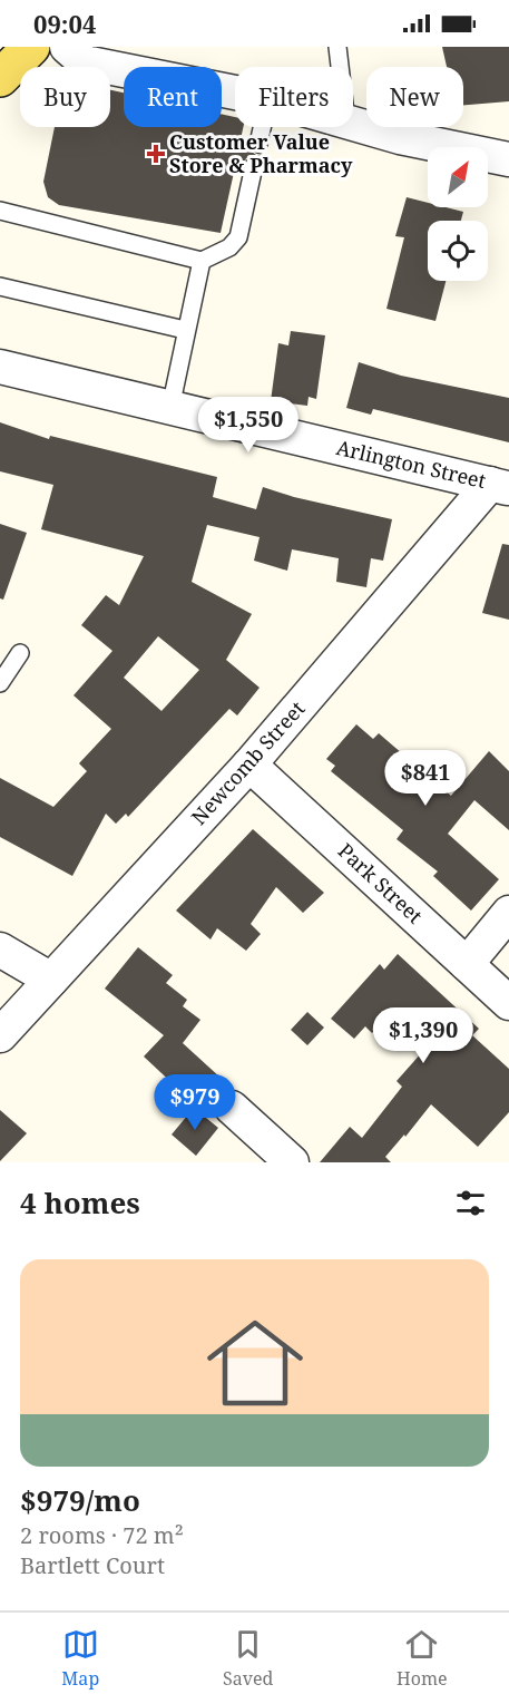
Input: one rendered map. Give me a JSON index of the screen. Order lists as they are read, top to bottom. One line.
{"streets":{"street":["Arlington Street","Newcomb Street","Park Street"]},"crossings":[["Arlington Street","Newcomb Street"],["Newcomb Street","Park Street"]],"places":{"health":["Customer Value Store & Pharmacy"]},"north":"top right","page":{"status":"09:04","chip":["Buy","Rent","Filters","New"],"price":["$1,550","$841","$1,390","$979"],"heading":"4 homes","list":[{"name":"$979/mo","note":"2 rooms · 72 m² · Bartlett Court"}],"tabs":["Map","Saved","Home"]}}
